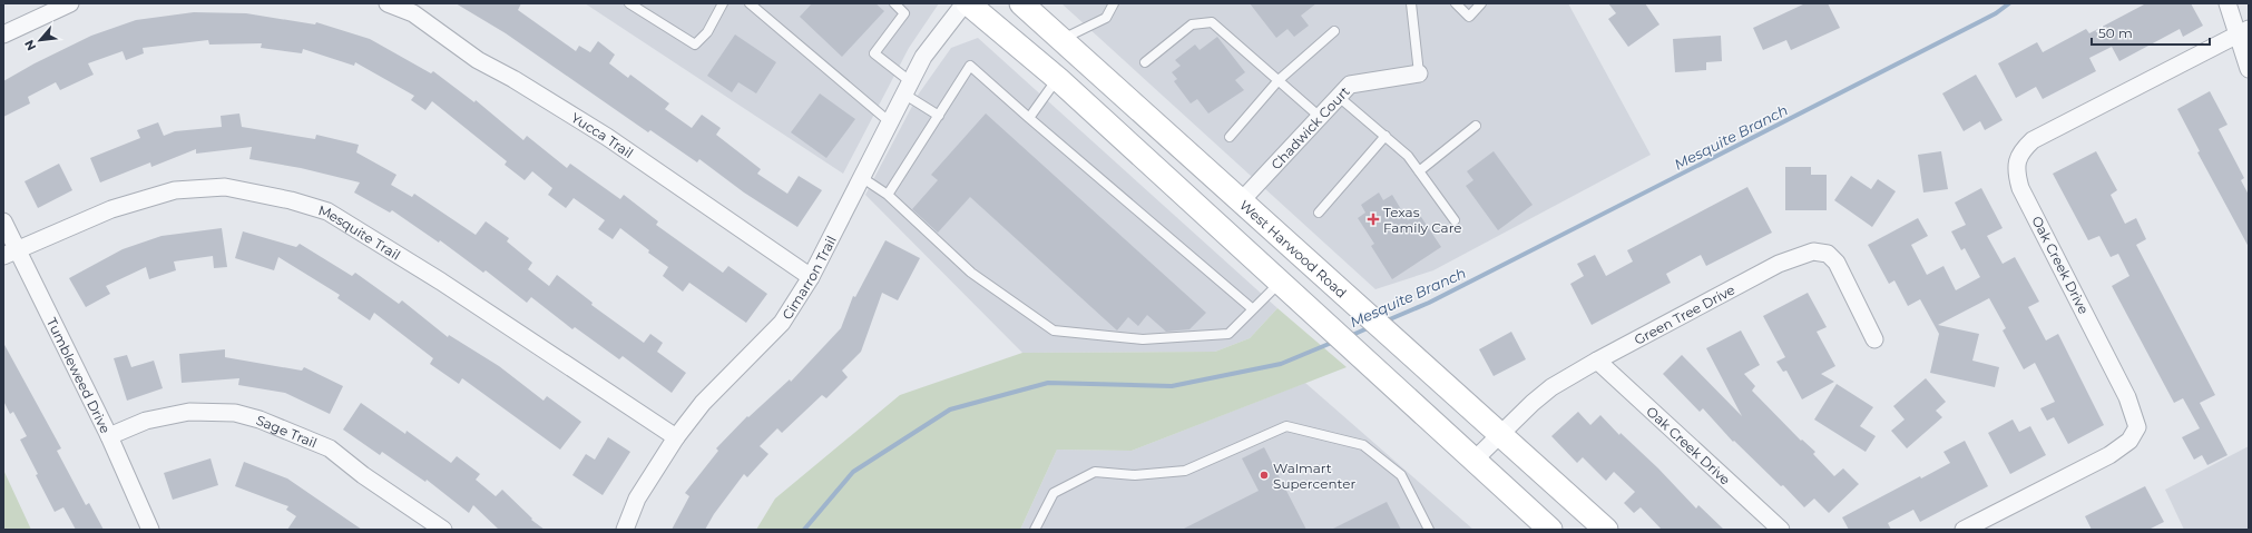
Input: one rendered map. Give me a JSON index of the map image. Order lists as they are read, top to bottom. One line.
{"streets":{"main road":["West Harwood Road"],"street":["Chadwick Court","Yucca Trail","Mesquite Trail","Oak Creek Drive","Cimarron Trail","Green Tree Drive","Tumbleweed Drive","Sage Trail"]},"crossings":[["Chadwick Court","West Harwood Road"],["Yucca Trail","Cimarron Trail"],["Mesquite Trail","Cimarron Trail"],["Mesquite Trail","Tumbleweed Drive"],["West Harwood Road","Green Tree Drive"],["Oak Creek Drive","Green Tree Drive"],["Tumbleweed Drive","Sage Trail"]],"water":["Mesquite Branch"],"places":{"health":["Texas Family Care"],"other":["Walmart Supercenter"]},"scale_bar":"50 m","north":"bottom left"}
